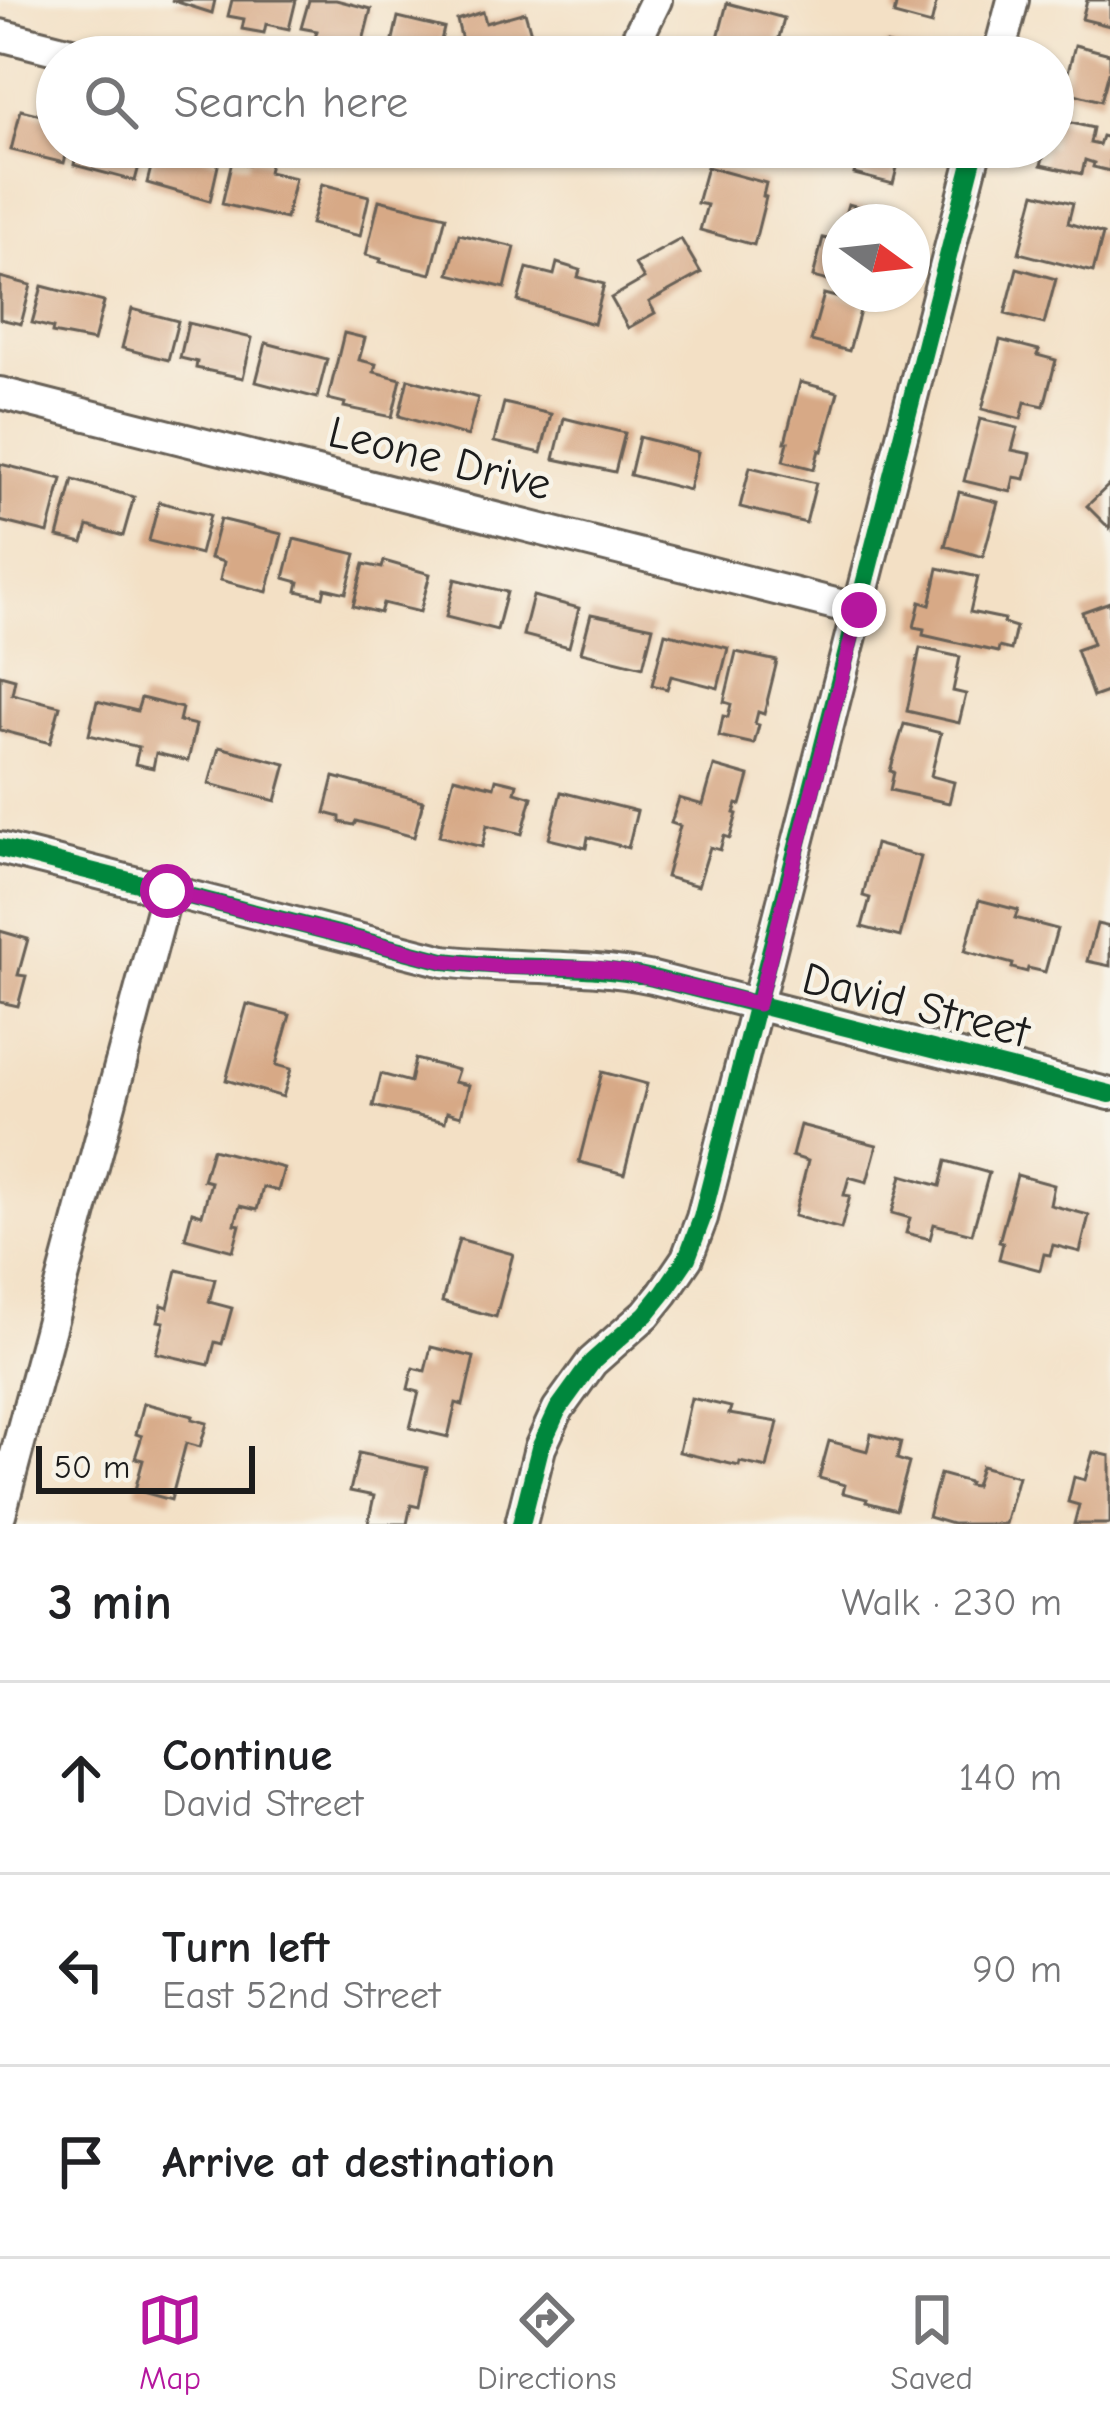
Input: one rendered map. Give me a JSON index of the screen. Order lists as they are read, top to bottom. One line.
{"streets":{"street":["Leone Drive","David Street"]},"scale_bar":"50 m","north":"right","page":{"search":"Search here","scale":"50 m","heading":["3 min","Walk · 230 m"],"list":[["Continue","David Street","140 m"],["Turn left","East 52nd Street","90 m"],"Arrive at destination"],"nav":["Map","Directions","Saved"]}}
